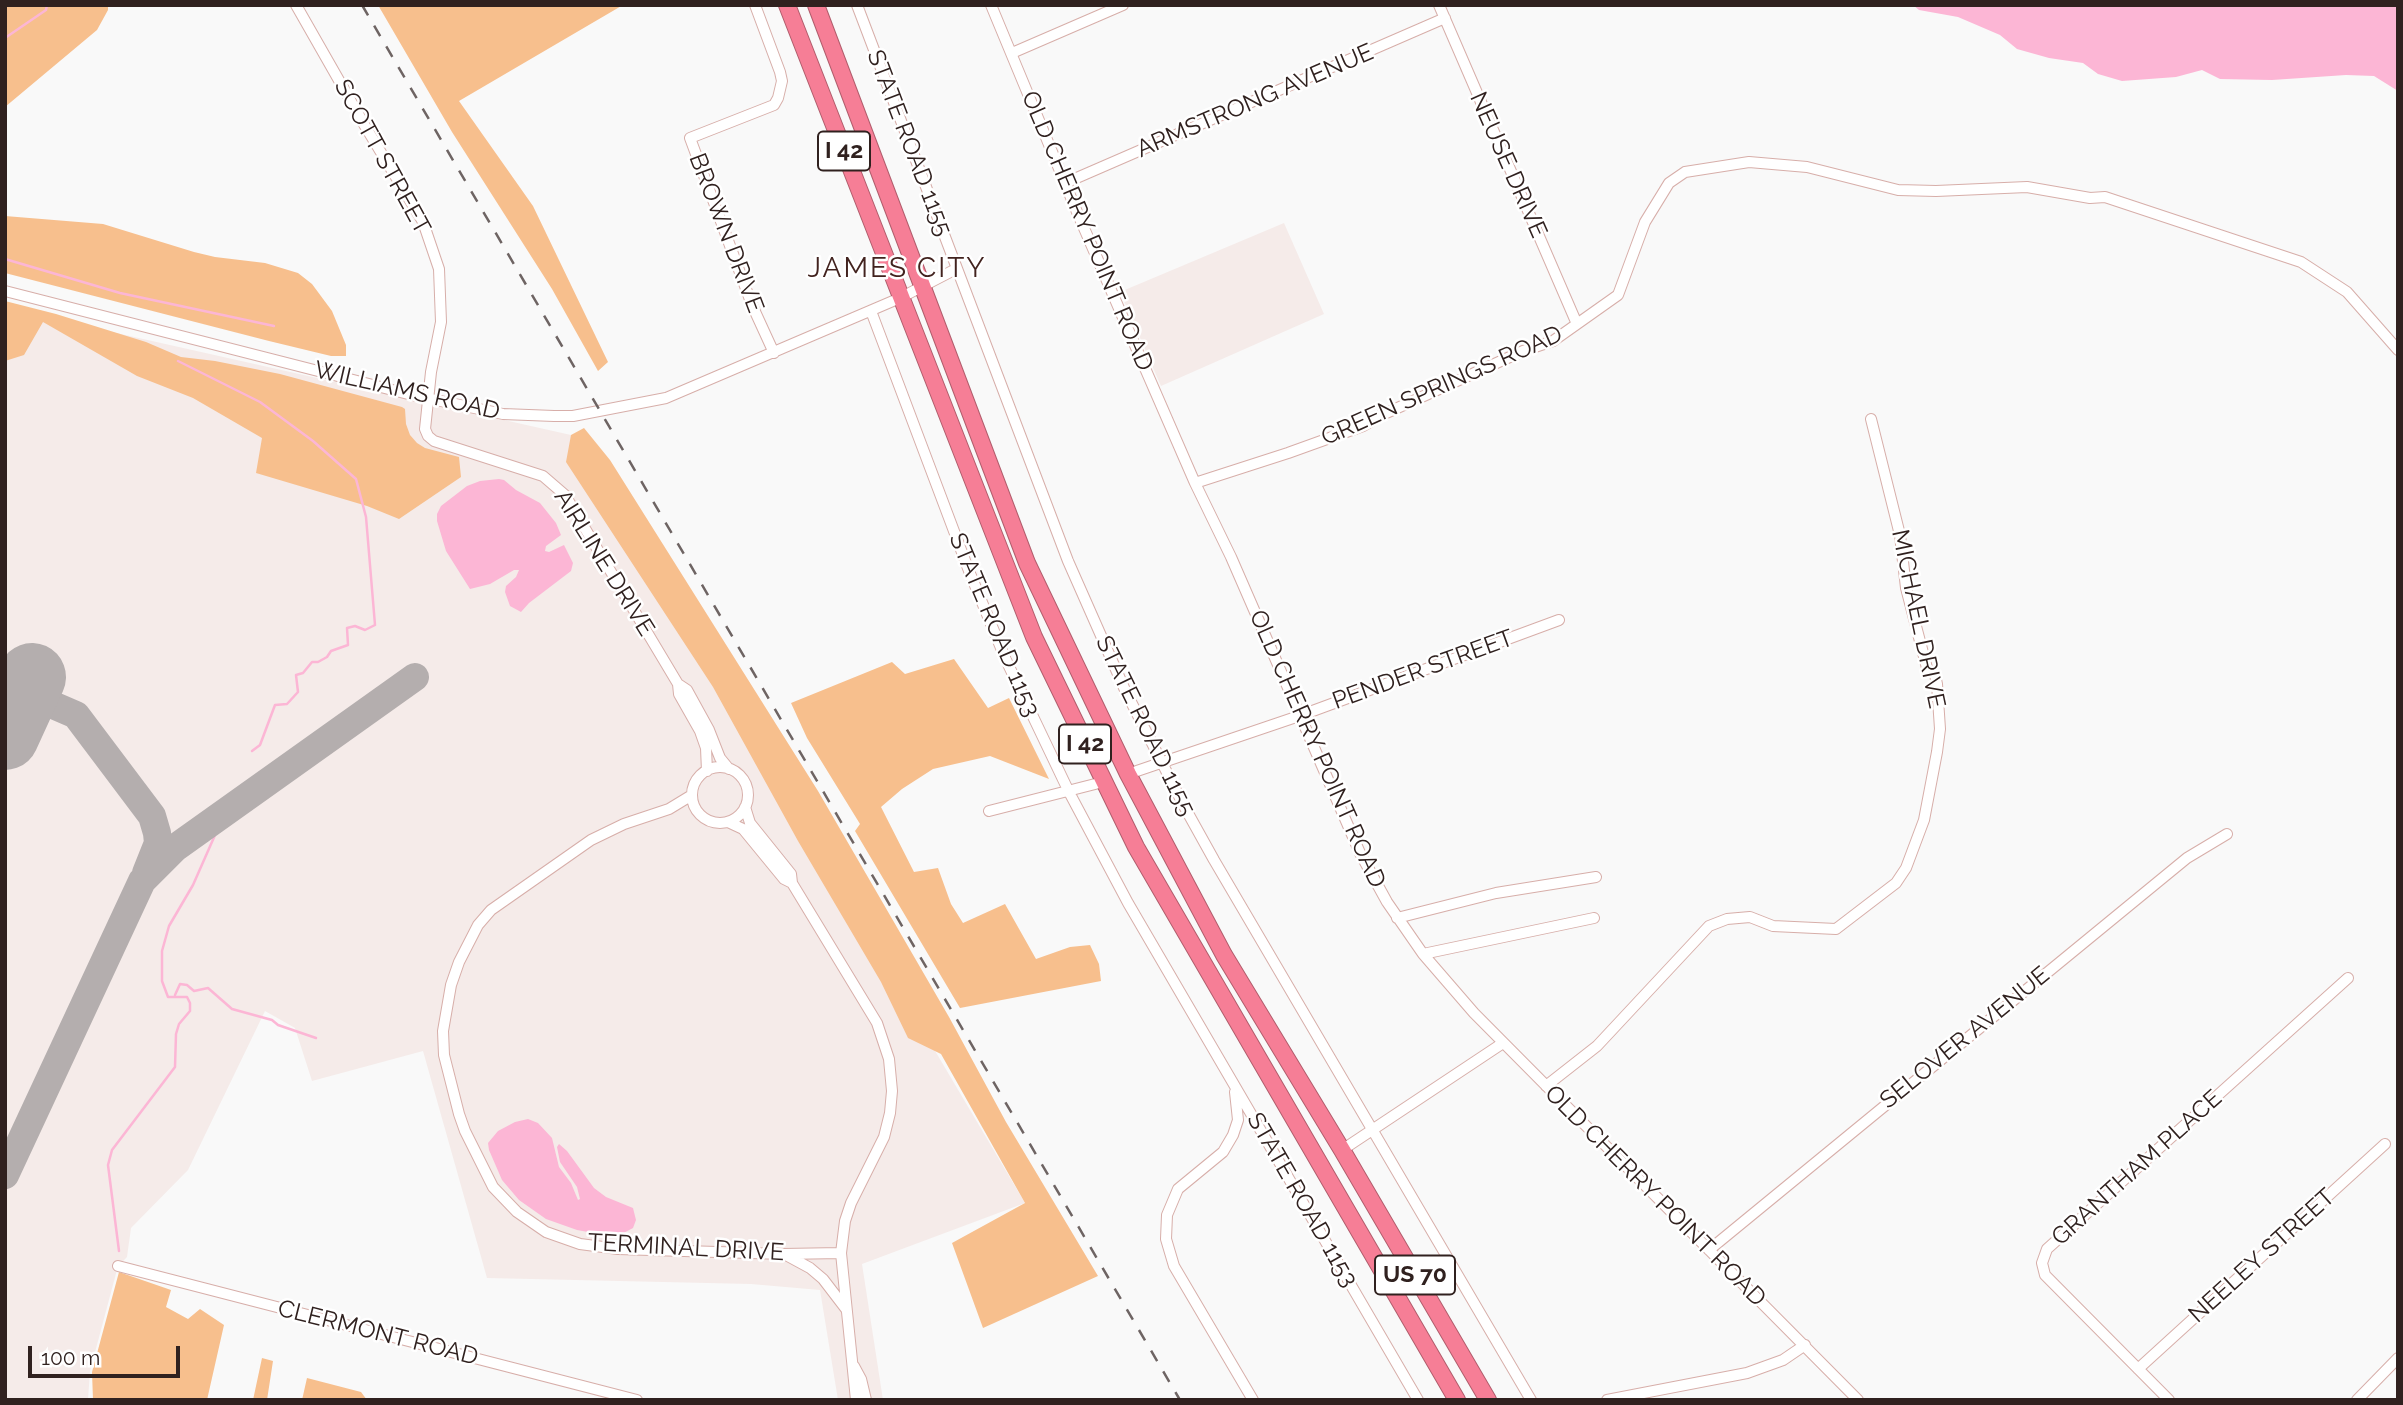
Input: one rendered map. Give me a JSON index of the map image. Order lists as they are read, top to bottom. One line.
{"streets":{"highway":["I 42","US 70"],"street":["ARMSTRONG AVENUE","STATE ROAD 1155","SCOTT STREET","NEUSE DRIVE","OLD CHERRY POINT ROAD","BROWN DRIVE","GREEN SPRINGS ROAD","WILLIAMS ROAD","AIRLINE DRIVE","MICHAEL DRIVE","STATE ROAD 1153","PENDER STREET","SELOVER AVENUE","GRANTHAM PLACE","TERMINAL DRIVE","NEELEY STREET","CLERMONT ROAD"]},"crossings":[["ARMSTRONG AVENUE","NEUSE DRIVE"],["ARMSTRONG AVENUE","OLD CHERRY POINT ROAD"],["STATE ROAD 1155","WILLIAMS ROAD"],["STATE ROAD 1155","PENDER STREET"],["I 42","WILLIAMS ROAD"],["SCOTT STREET","WILLIAMS ROAD"],["SCOTT STREET","AIRLINE DRIVE"],["NEUSE DRIVE","GREEN SPRINGS ROAD"],["OLD CHERRY POINT ROAD","GREEN SPRINGS ROAD"],["OLD CHERRY POINT ROAD","MICHAEL DRIVE"],["OLD CHERRY POINT ROAD","PENDER STREET"],["OLD CHERRY POINT ROAD","SELOVER AVENUE"],["BROWN DRIVE","WILLIAMS ROAD"],["WILLIAMS ROAD","AIRLINE DRIVE"],["WILLIAMS ROAD","STATE ROAD 1153"],["WILLIAMS ROAD","US 70"],["PENDER STREET","US 70"],["GRANTHAM PLACE","NEELEY STREET"]],"districts":["JAMES CITY"],"scale_bar":"100 m"}
